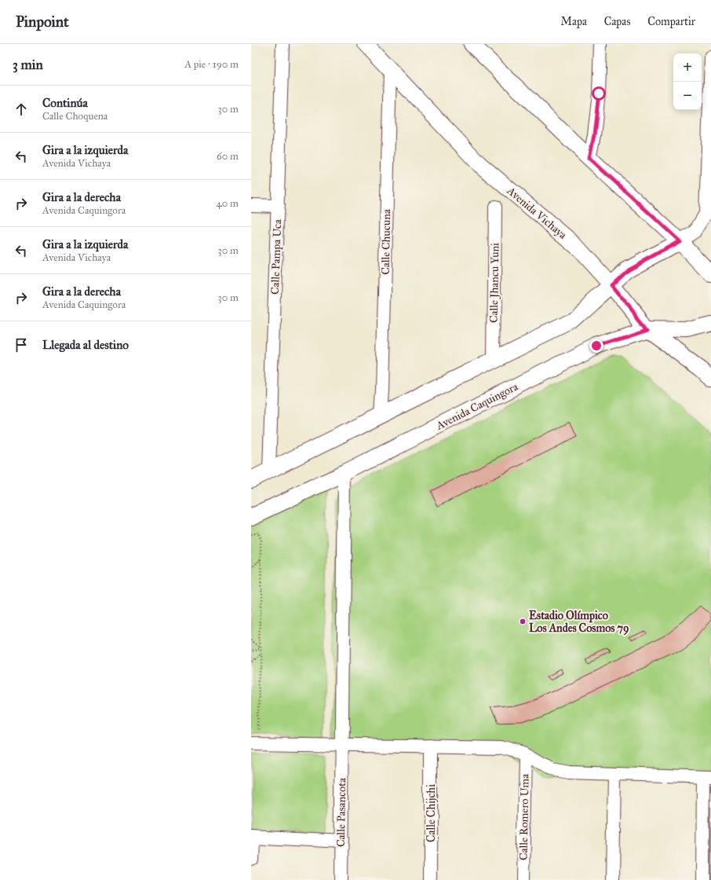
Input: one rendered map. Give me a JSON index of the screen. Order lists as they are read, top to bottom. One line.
{"streets":{"street":["Avenida Vichaya","Calle Chucuna","Calle Pampa Uca","Calle Jhancu Yuni","Avenida Caquingora","Calle Pasancota","Calle Chijchi","Calle Romero Uma"]},"crossings":[["Avenida Vichaya","Calle Chucuna"],["Avenida Vichaya","Avenida Caquingora"],["Avenida Caquingora","Calle Pasancota"]],"places":["Estadio Olímpico Los Andes Cosmos 79"],"page":{"header":"Pinpoint","nav":["Mapa","Capas","Compartir"],"heading":["3 min","A pie · 190 m"],"map_buttons":["+","−"],"list":[["Continúa","Calle Choquena","30 m"],["Gira a la izquierda","Avenida Vichaya","60 m"],["Gira a la derecha","Avenida Caquingora","40 m"],["Gira a la izquierda","Avenida Vichaya","30 m"],["Gira a la derecha","Avenida Caquingora","30 m"],"Llegada al destino"]}}
